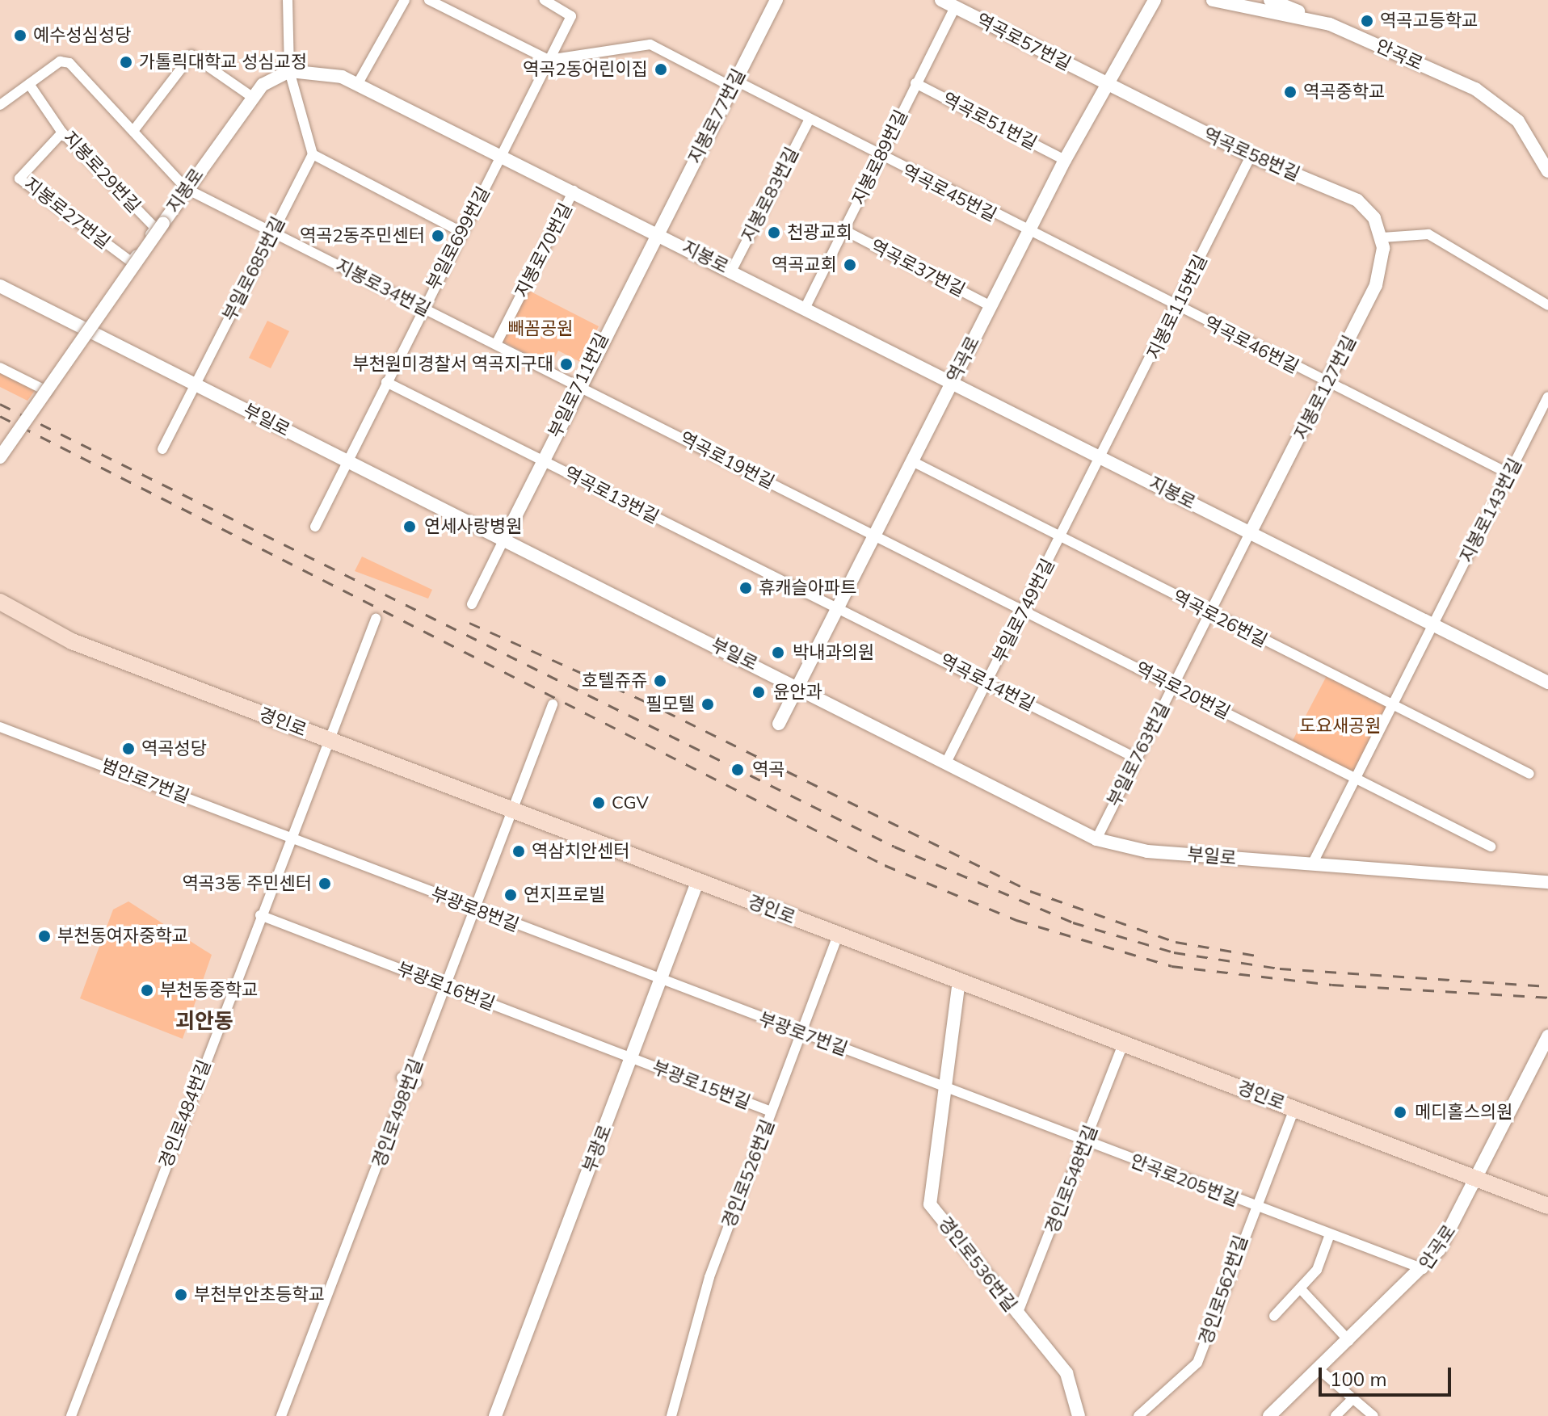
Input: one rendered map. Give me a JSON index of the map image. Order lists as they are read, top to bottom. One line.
{"streets":{"main road":["경인로"],"street":["역곡로57번길","안곡로","지봉로77번길","역곡로51번길","역곡로58번길","지봉로89번길","지봉로29번길","지봉로","역곡로45번길","지봉로83번길","지봉로27번길","부일로699번길","지봉로70번길","역곡로37번길","부일로685번길","지봉로34번길","지봉로115번길","역곡로46번길","역곡로","부일로711번길","지봉로127번길","부일로","역곡로19번길","역곡로13번길","지봉로143번길","부일로749번길","역곡로26번길","역곡로14번길","역곡로20번길","부일로763번길","범안로7번길","부광로8번길","부광로16번길","부광로7번길","부광로15번길","경인로498번길","경인로484번길","부광로","경인로526번길","경인로548번길","안곡로205번길","경인로536번길","경인로562번길"]},"crossings":[["역곡로57번길","역곡로58번길"],["역곡로57번길","지봉로89번길"],["역곡로57번길","역곡로"],["안곡로","경인로"],["안곡로","안곡로205번길"],["지봉로77번길","지봉로"],["지봉로77번길","역곡로45번길"],["지봉로77번길","부일로711번길"],["역곡로51번길","지봉로89번길"],["역곡로51번길","역곡로"],["역곡로58번길","지봉로115번길"],["역곡로58번길","역곡로"],["역곡로58번길","지봉로127번길"],["지봉로89번길","지봉로"],["지봉로89번길","역곡로45번길"],["지봉로89번길","역곡로37번길"],["지봉로29번길","지봉로"],["지봉로29번길","지봉로27번길"],["지봉로","지봉로83번길"],["지봉로","지봉로27번길"],["지봉로","부일로699번길"],["지봉로","지봉로70번길"],["지봉로","지봉로34번길"],["지봉로","지봉로115번길"],["지봉로","역곡로"],["지봉로","부일로711번길"],["지봉로","지봉로127번길"],["지봉로","지봉로143번길"],["지봉로","부일로749번길"],["지봉로","부일로763번길"],["역곡로45번길","지봉로83번길"],["역곡로45번길","부일로699번길"],["역곡로45번길","역곡로46번길"],["역곡로45번길","역곡로"],["부일로699번길","지봉로34번길"],["부일로699번길","부일로"],["부일로699번길","역곡로13번길"],["지봉로70번길","지봉로34번길"],["역곡로37번길","역곡로"],["부일로685번길","지봉로34번길"],["부일로685번길","부일로"],["지봉로34번길","부일로711번길"],["지봉로34번길","역곡로19번길"],["지봉로115번길","역곡로46번길"],["지봉로115번길","부일로749번길"],["역곡로46번길","역곡로"],["역곡로46번길","지봉로127번길"],["역곡로46번길","지봉로143번길"],["역곡로","부일로"],["역곡로","역곡로19번길"],["역곡로","역곡로13번길"],["역곡로","역곡로26번길"],["역곡로","역곡로14번길"],["역곡로","역곡로20번길"],["부일로711번길","부일로"],["부일로711번길","역곡로19번길"],["부일로711번길","역곡로13번길"],["지봉로127번길","부일로763번길"],["부일로","지봉로143번길"],["부일로","부일로749번길"],["부일로","부일로763번길"],["역곡로19번길","역곡로20번길"],["역곡로13번길","역곡로14번길"],["지봉로143번길","역곡로26번길"],["지봉로143번길","역곡로20번길"],["부일로749번길","역곡로26번길"],["부일로749번길","역곡로14번길"],["부일로749번길","역곡로20번길"],["역곡로26번길","부일로763번길"],["역곡로14번길","부일로763번길"],["역곡로20번길","부일로763번길"],["경인로","경인로498번길"],["경인로","경인로484번길"],["경인로","부광로"],["경인로","경인로526번길"],["경인로","경인로548번길"],["경인로","경인로536번길"],["경인로","경인로562번길"],["범안로7번길","부광로8번길"],["범안로7번길","경인로484번길"],["부광로8번길","부광로7번길"],["부광로8번길","경인로498번길"],["부광로8번길","경인로484번길"],["부광로8번길","부광로"],["부광로16번길","부광로15번길"],["부광로16번길","경인로498번길"],["부광로16번길","경인로484번길"],["부광로16번길","부광로"],["부광로7번길","부광로"],["부광로7번길","경인로526번길"],["부광로7번길","안곡로205번길"],["부광로7번길","경인로536번길"],["부광로15번길","부광로"],["부광로15번길","경인로526번길"],["경인로548번길","안곡로205번길"],["경인로548번길","경인로536번길"],["안곡로205번길","경인로536번길"],["안곡로205번길","경인로562번길"]],"districts":["괴안동"],"parks":["빼꼼공원","도요새공원"],"places":["역곡고등학교","예수성심성당","가톨릭대학교 성심교정","역곡2동어린이집","역곡중학교","천광교회","역곡2동주민센터","역곡교회","부천원미경찰서 역곡지구대","연세사랑병원","휴캐슬아파트","박내과의원","호텔쥬쥬","윤안과","필모텔","역곡성당","역곡","CGV","역삼치안센터","역곡3동 주민센터","연지프로빌","부천동여자중학교","부천동중학교","메디홀스의원","부천부안초등학교"],"scale_bar":"100 m"}
